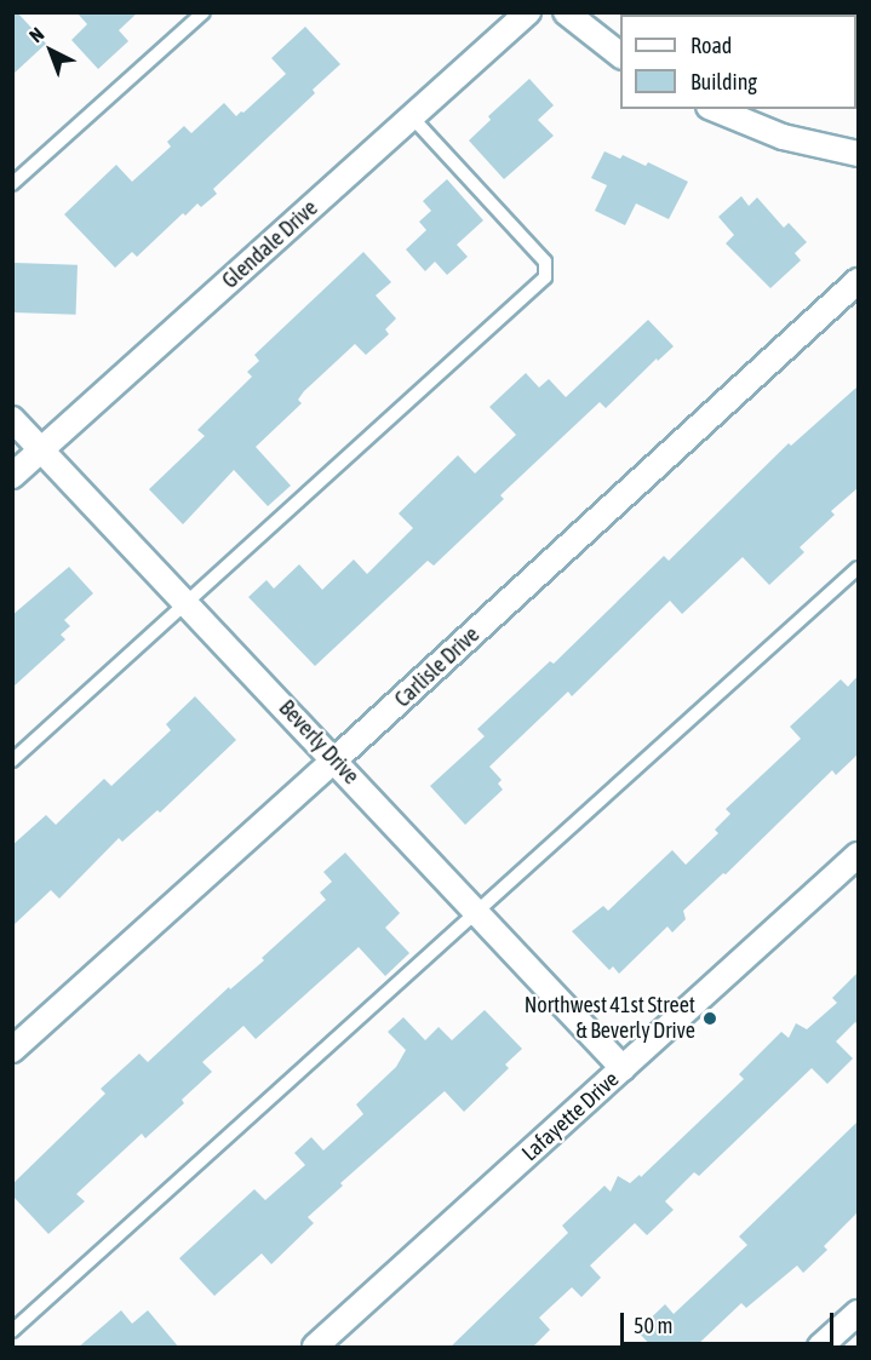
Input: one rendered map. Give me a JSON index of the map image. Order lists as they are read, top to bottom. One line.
{"streets":{"street":["Glendale Drive","Carlisle Drive","Beverly Drive","Lafayette Drive"]},"crossings":[["Glendale Drive","Beverly Drive"],["Carlisle Drive","Beverly Drive"],["Beverly Drive","Lafayette Drive"]],"places":["Northwest 41st Street & Beverly Drive"],"legend":["Road","Building"],"scale_bar":"50 m","north":"top left"}
